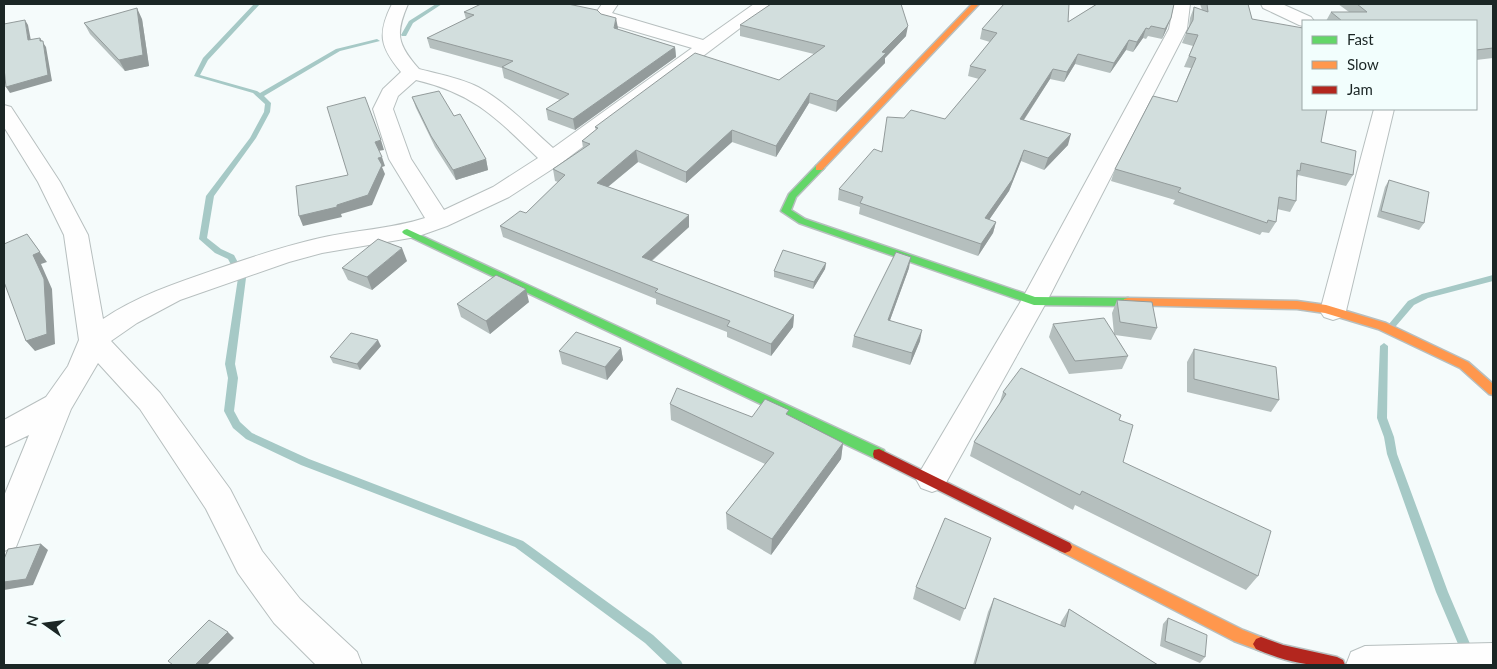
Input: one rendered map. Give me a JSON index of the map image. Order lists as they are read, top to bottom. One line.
{"legend":["Fast","Slow","Jam"],"north":"left"}
